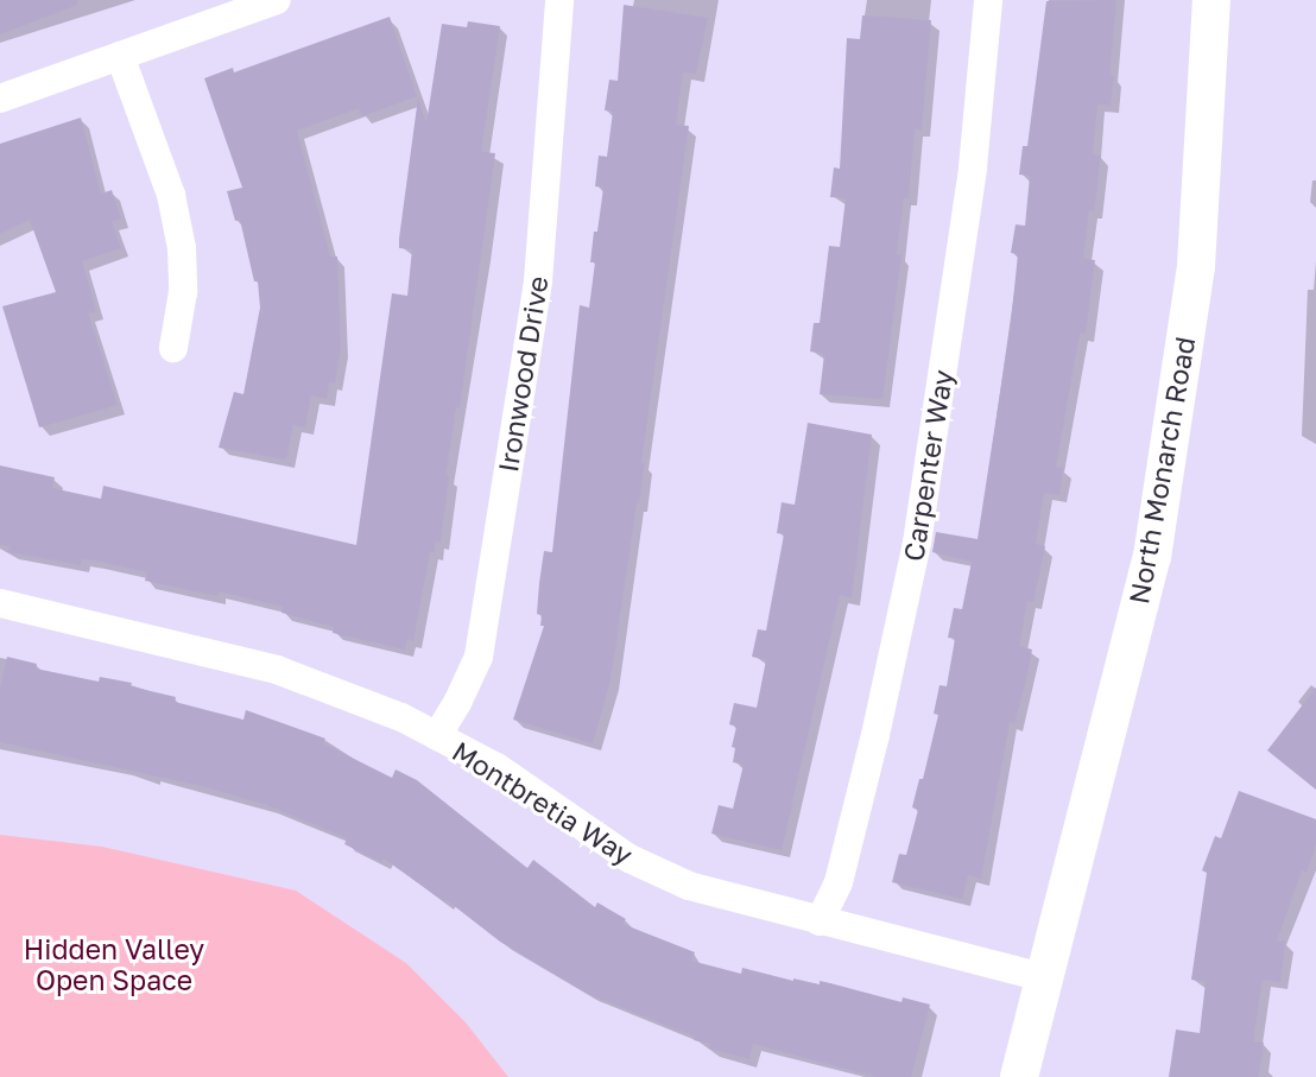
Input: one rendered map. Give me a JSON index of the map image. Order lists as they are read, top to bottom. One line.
{"streets":{"street":["Ironwood Drive","Carpenter Way","North Monarch Road","Montbretia Way"]},"crossings":[["Ironwood Drive","Montbretia Way"],["Carpenter Way","Montbretia Way"],["North Monarch Road","Montbretia Way"]],"parks":["Hidden Valley Open Space"]}
